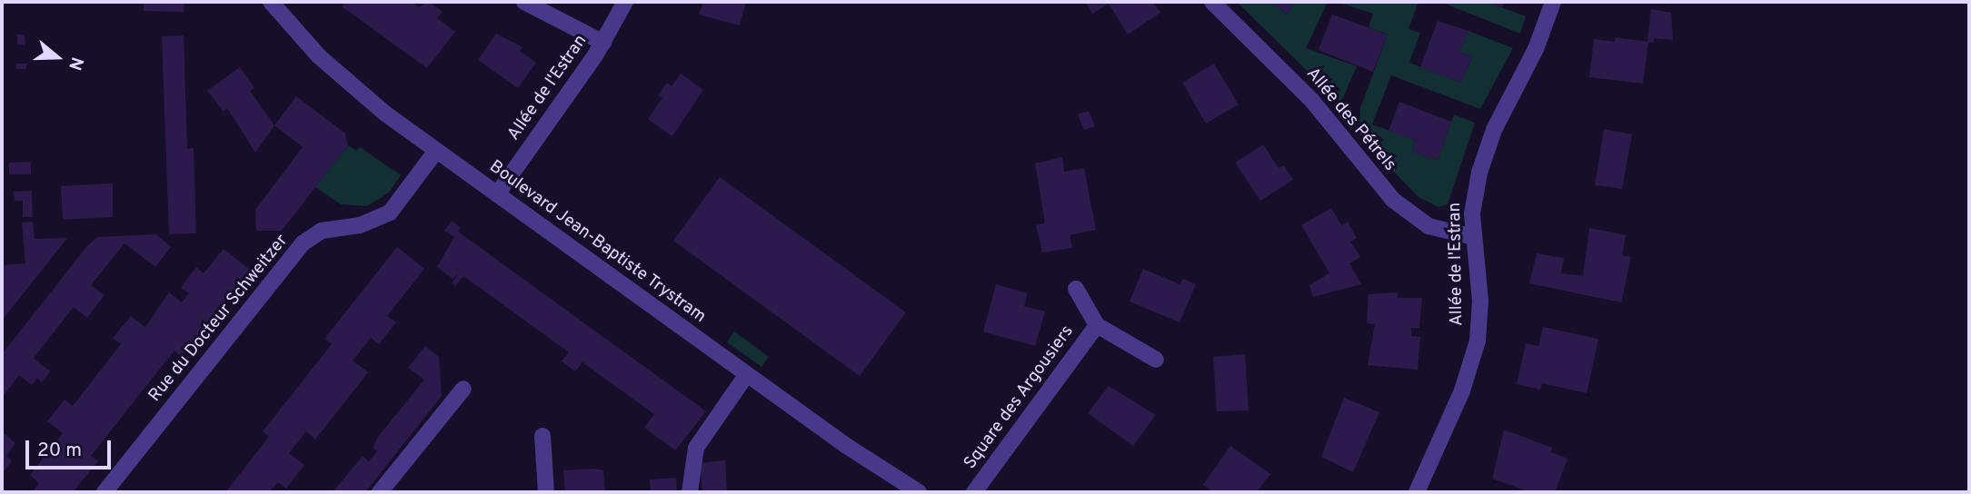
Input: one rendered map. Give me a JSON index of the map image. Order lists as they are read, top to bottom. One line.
{"streets":{"street":["Allée de l'Estran","Allée des Pétrels","Boulevard Jean-Baptiste Trystram","Rue du Docteur Schweitzer","Square des Argousiers"]},"crossings":[["Allée de l'Estran","Allée des Pétrels"],["Allée de l'Estran","Boulevard Jean-Baptiste Trystram"],["Boulevard Jean-Baptiste Trystram","Rue du Docteur Schweitzer"]],"scale_bar":"20 m","north":"right"}
